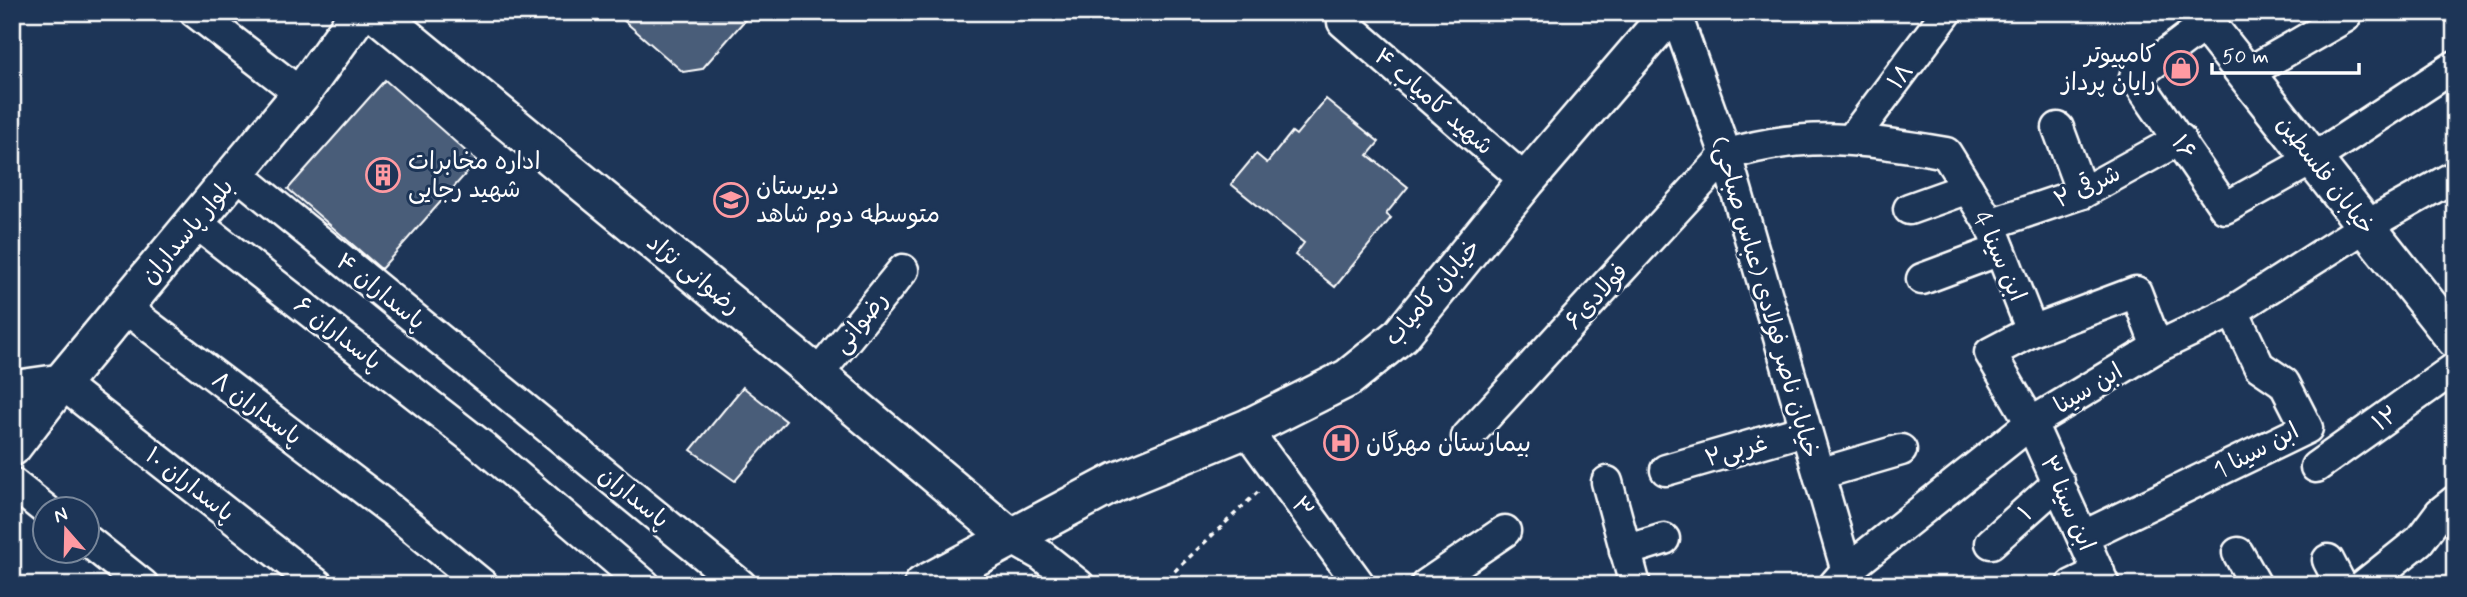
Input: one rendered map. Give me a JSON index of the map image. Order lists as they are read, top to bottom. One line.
{"streets":{"main road":["خیابان فلسطین","بلوار پاسداران","رضوانی نژاد","خیابان کامیاب"],"street":["۱۸","شهید کامیاب ۴","۱۶","۲ شرقی","ابن سینا 4","پاسداران ۴","فولادی۶","خیابان ناصر فولادی (عباس صباحی)","رضوانی","پاسداران ۶","ابن سینا","پاسداران ۸","۱۲","غربی۲","ابن سینا 1","پاسداران ۱۰","پاسداران","ابن سینا ۳","۳","۱"]},"crossings":[["۱۸","ابن سینا 4"],["شهید کامیاب ۴","خیابان کامیاب"],["۱۶","خیابان فلسطین"],["۱۶","۲ شرقی"],["خیابان فلسطین","ابن سینا"],["۲ شرقی","ابن سینا 4"],["بلوار پاسداران","پاسداران ۴"],["بلوار پاسداران","پاسداران ۶"],["بلوار پاسداران","پاسداران ۸"],["بلوار پاسداران","پاسداران ۱۰"],["ابن سینا 4","فولادی۶"],["ابن سینا 4","خیابان ناصر فولادی (عباس صباحی)"],["ابن سینا 4","ابن سینا"],["ابن سینا 4","ابن سینا ۳"],["رضوانی نژاد","خیابان کامیاب"],["رضوانی نژاد","رضوانی"],["پاسداران ۴","پاسداران"],["خیابان کامیاب","خیابان ناصر فولادی (عباس صباحی)"],["خیابان کامیاب","۳"],["فولادی۶","خیابان ناصر فولادی (عباس صباحی)"],["خیابان ناصر فولادی (عباس صباحی)","ابن سینا"],["خیابان ناصر فولادی (عباس صباحی)","غربی۲"],["ابن سینا","ابن سینا 1"],["ابن سینا","ابن سینا ۳"],["ابن سینا 1","ابن سینا ۳"],["ابن سینا ۳","۱"]],"places":{"shop":["کامپیوتر رایان پرداز"],"building":["اداره مخابرات شهید رجایی"],"school or university":["دبیرستان متوسطه دوم شاهد"],"hospital":["بیمارستان مهرگان"]},"scale_bar":"50 m","north":"top"}
